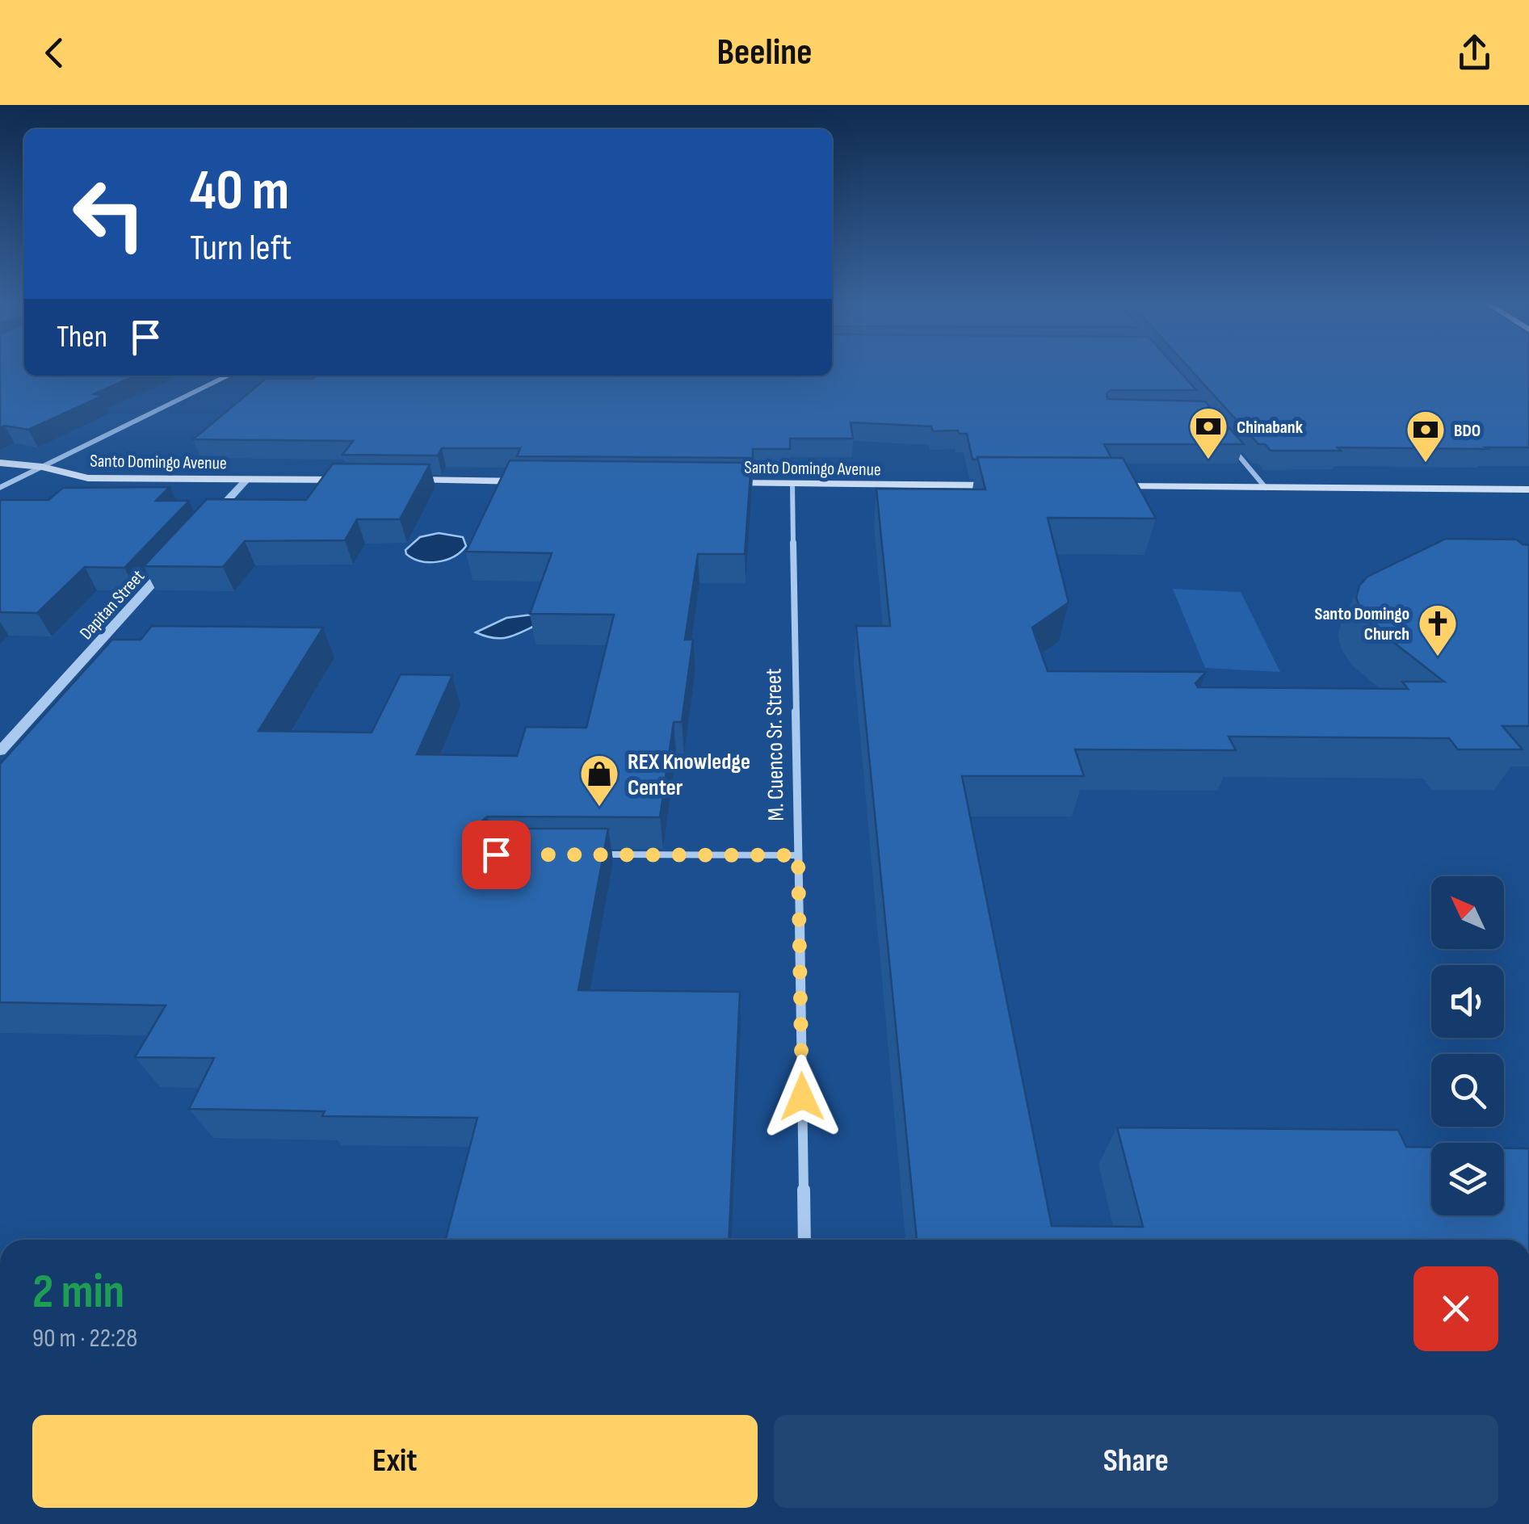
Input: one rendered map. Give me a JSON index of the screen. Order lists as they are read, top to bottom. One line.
{"streets":{"main road":["Santo Domingo Avenue"],"street":["Dapitan Street","M. Cuenco Sr. Street"]},"crossings":[["Santo Domingo Avenue","M. Cuenco Sr. Street"]],"places":{"bank":["Chinabank","BDO"],"church":["Santo Domingo Church"],"shop":["REX Knowledge Center"]},"north":"top left","page":{"header":"Beeline","turn":["40 m","Turn left"],"then":"Then","heading":["2 min","90 m · 22:28"],"buttons":["Exit","Share"]}}
